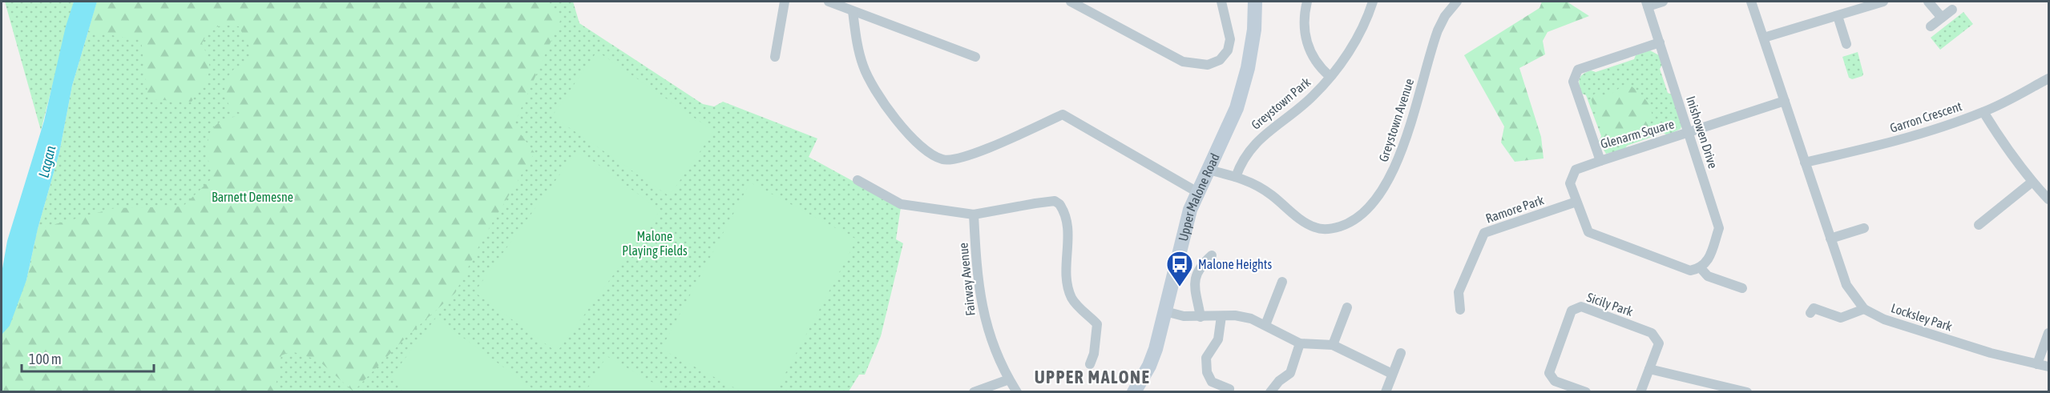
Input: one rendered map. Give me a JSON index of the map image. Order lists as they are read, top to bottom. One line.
{"streets":{"main road":["Upper Malone Road"],"street":["Greystown Park","Garron Crescent","Greystown Avenue","Inishowen Drive","Glenarm Square","Ramore Park","Fairway Avenue","Sicily Park","Locksley Park"]},"crossings":[["Greystown Park","Greystown Avenue"],["Garron Crescent","Locksley Park"],["Greystown Avenue","Upper Malone Road"],["Inishowen Drive","Glenarm Square"],["Glenarm Square","Locksley Park"]],"districts":["UPPER MALONE"],"water":["Lagan"],"parks":["Barnett Demesne","Malone Playing Fields"],"places":{"bus stop":["Malone Heights"]},"scale_bar":"100 m"}
